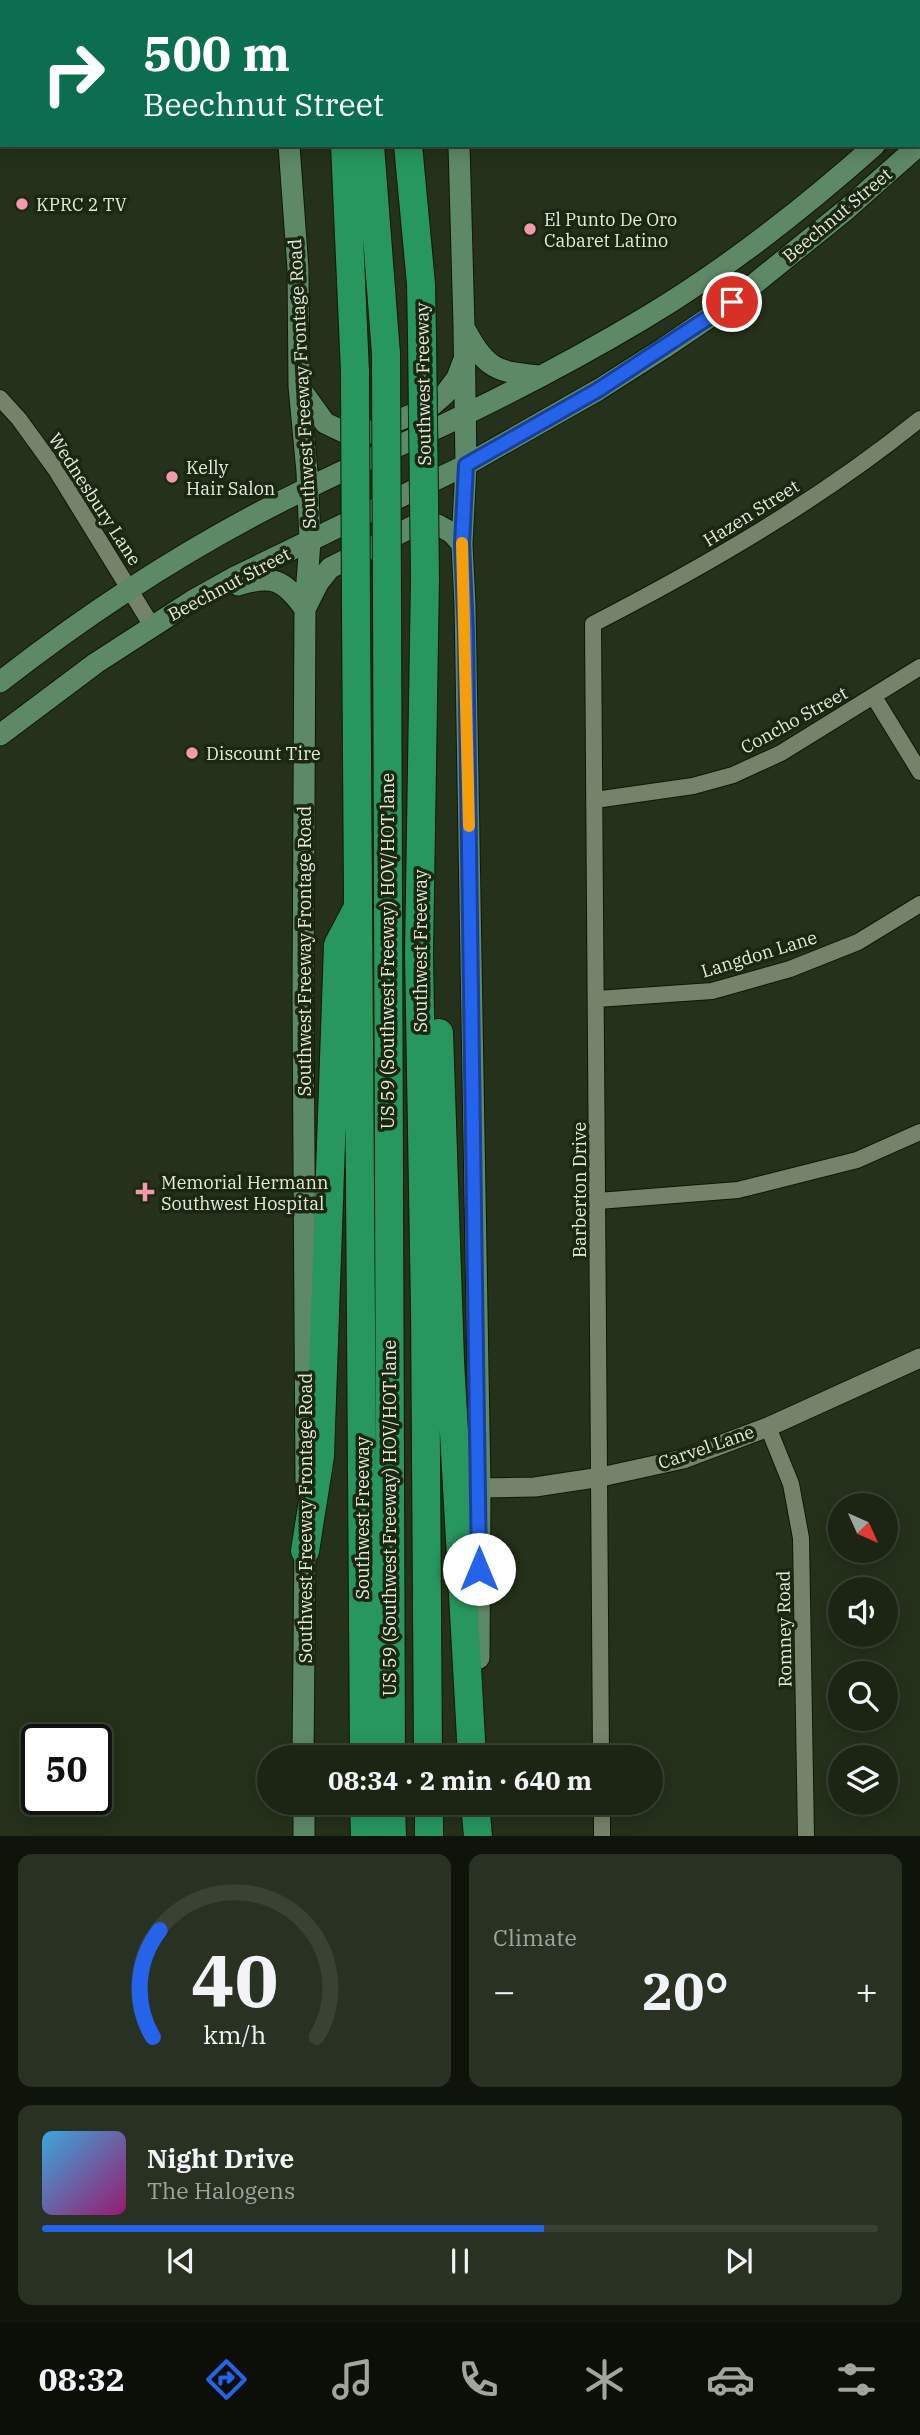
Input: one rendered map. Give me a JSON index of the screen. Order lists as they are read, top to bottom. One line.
{"streets":{"highway":["Southwest Freeway","US 59 (Southwest Freeway) HOV/HOT lane"],"main road":["Beechnut Street","Southwest Freeway Frontage Road"],"street":["Wednesbury Lane","Hazen Street","Concho Street","Langdon Lane","Barberton Drive","Carvel Lane","Romney Road"]},"crossings":[["Beechnut Street","Southwest Freeway Frontage Road"],["Beechnut Street","Wednesbury Lane"],["Hazen Street","Barberton Drive"],["Concho Street","Barberton Drive"],["Langdon Lane","Barberton Drive"],["Barberton Drive","Carvel Lane"],["Carvel Lane","Romney Road"]],"places":{"other":["KPRC 2 TV","El Punto De Oro Cabaret Latino","Kelly Hair Salon","Discount Tire"],"health":["Memorial Hermann Southwest Hospital"]},"north":"bottom right","page":{"turn":["500 m","Beechnut Street"],"limit":"50","trip":"08:34 · 2 min · 640 m","tile":"Climate","heat":["−","20°","+"],"song":["Night Drive","The Halogens"],"tabs":"08:32","gauge":["40","km/h"]}}
